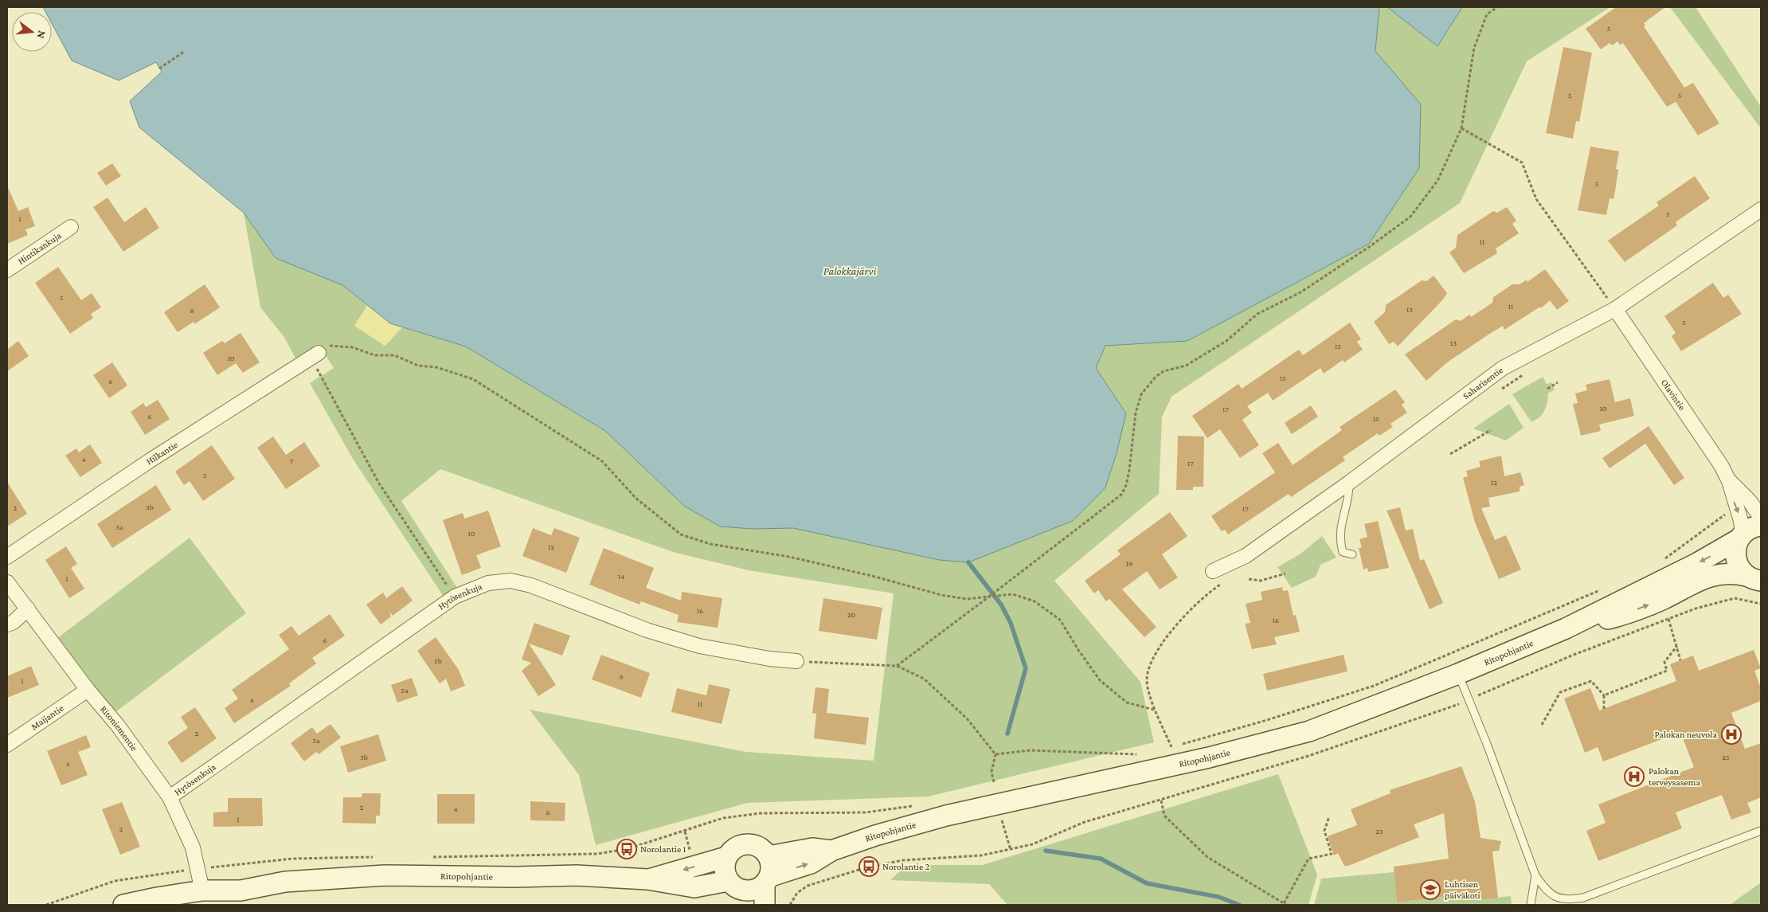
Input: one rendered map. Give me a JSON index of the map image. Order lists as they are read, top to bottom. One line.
{"streets":{"main road":["Ritopohjantie"],"street":["Hintikankuja","Saharisentie","Olavintie","Hilkantie","Hytösenkuja","Maijantie","Ritoniementie"]},"crossings":[["Saharisentie","Olavintie"],["Olavintie","Ritopohjantie"],["Hytösenkuja","Ritoniementie"],["Ritopohjantie","Ritoniementie"],["Maijantie","Ritoniementie"]],"water":["Palokkajärvi"],"places":{"hospital":["Palokan neuvola","Palokan terveysasema"],"bus stop":["Norolantie 1","Norolantie 2"],"school or university":["Luhtisen päiväkoti"]},"house_numbers":["5","5","5","5","5","1","11","5","11","13","8","3","13","15","10","15","6","10","17","6","15","4","7","17","5","12","3b","2","17","3a","10","12","19","14","1","16","20","16","6","5b","9","1","5a","4","11","2","3a","3b","25","4","2","4","6","1","2","23"],"north":"right"}
